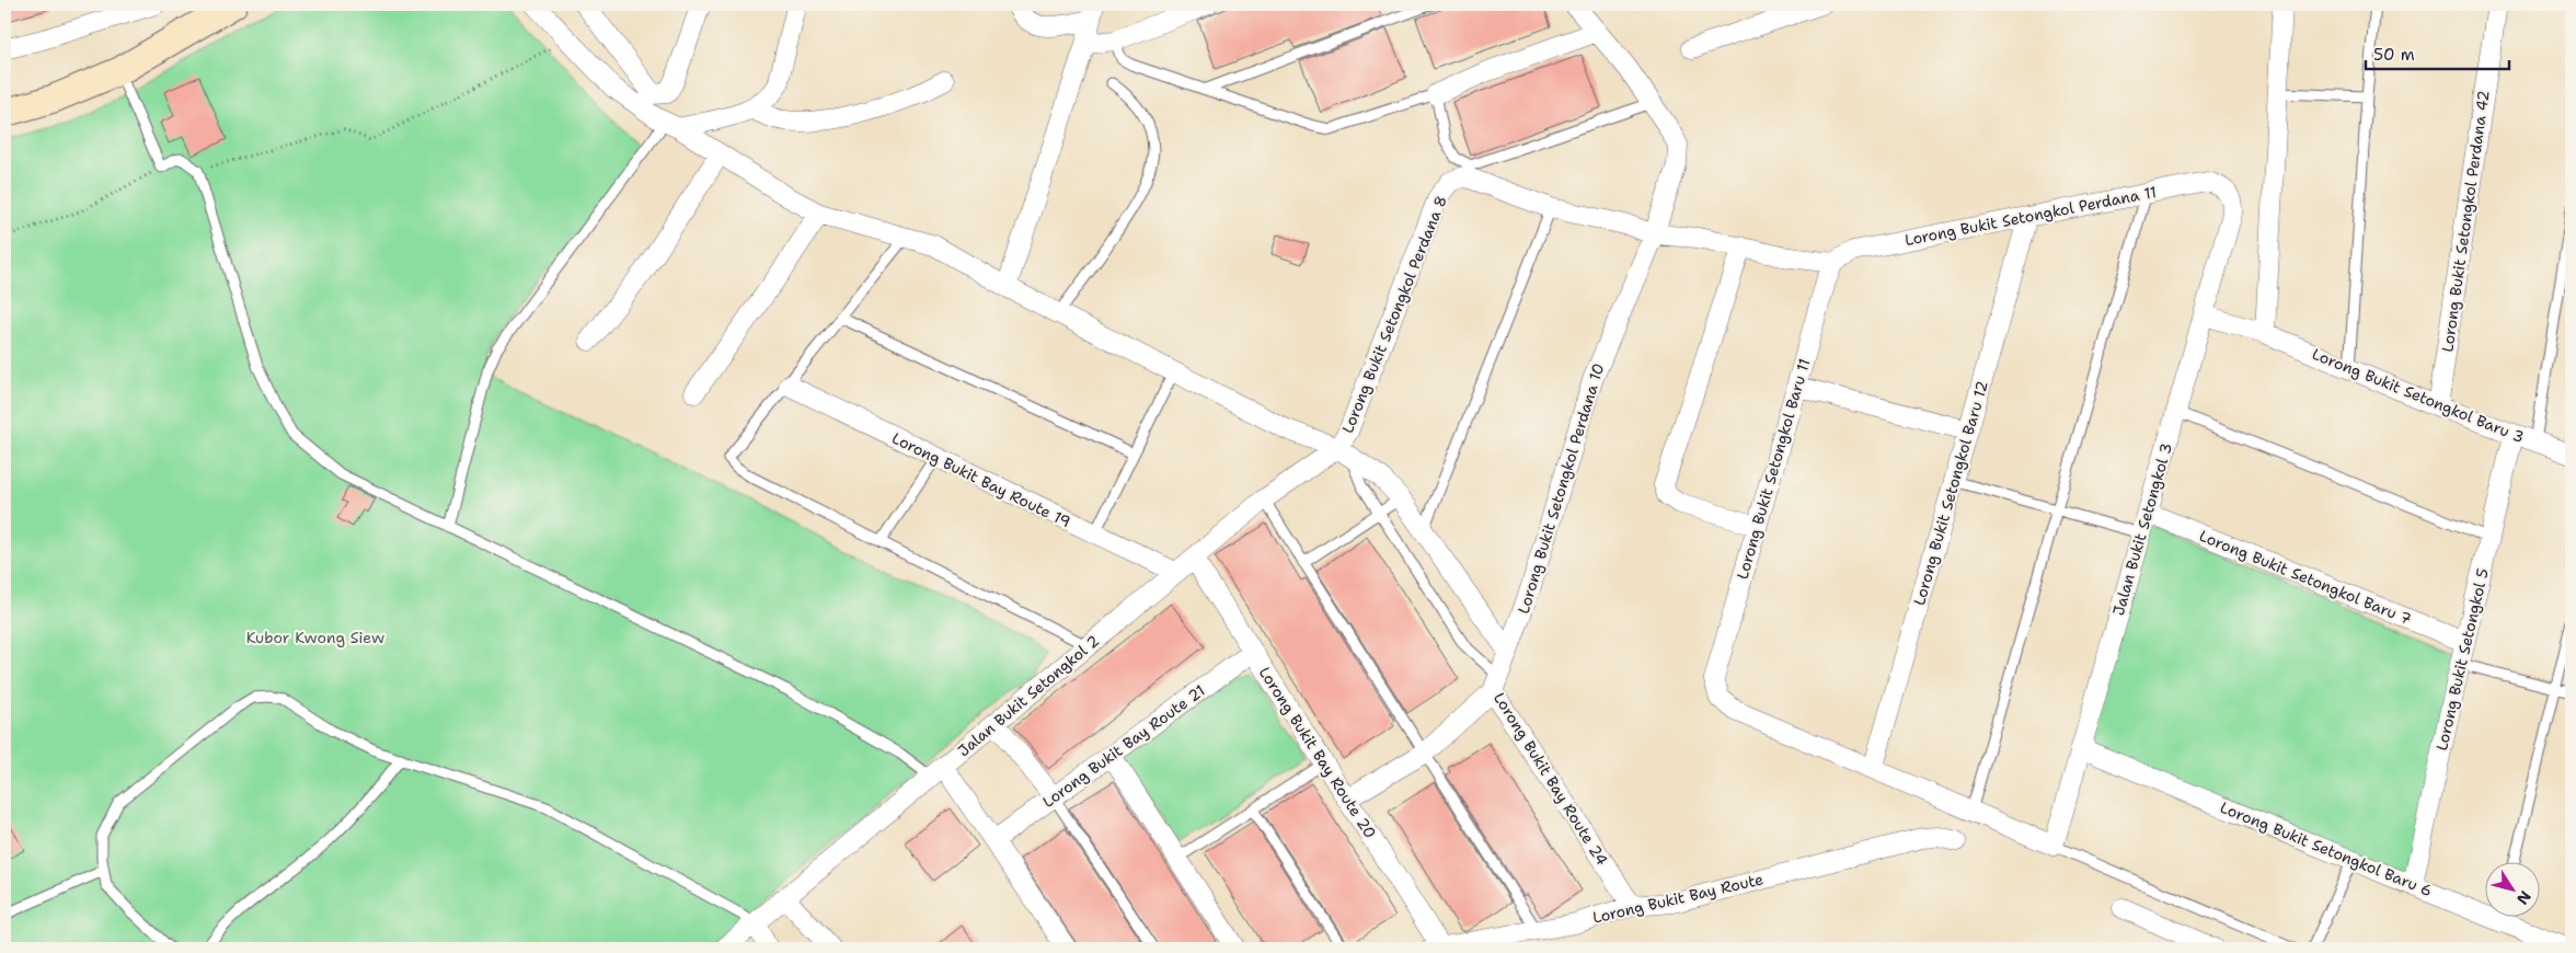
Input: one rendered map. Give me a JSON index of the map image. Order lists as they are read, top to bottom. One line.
{"streets":{"street":["Lorong Bukit Setongkol Perdana 11","Lorong Bukit Setongkol Perdana 42","Lorong Bukit Setongkol Perdana 8","Lorong Bukit Setongkol Baru 3","Lorong Bukit Setongkol Baru 11","Lorong Bukit Bay Route 19","Lorong Bukit Setongkol Perdana 10","Lorong Bukit Setongkol Baru 12","Jalan Bukit Setongkol 3","Lorong Bukit Setongkol Baru 7","Lorong Bukit Setongkol 5","Jalan Bukit Setongkol 2","Lorong Bukit Bay Route 21","Lorong Bukit Bay Route 20","Lorong Bukit Bay Route 24","Lorong Bukit Setongkol Baru 6","Lorong Bukit Bay Route"]},"crossings":[["Lorong Bukit Setongkol Perdana 11","Lorong Bukit Setongkol Perdana 8"],["Lorong Bukit Setongkol Perdana 11","Lorong Bukit Setongkol Baru 11"],["Lorong Bukit Setongkol Perdana 11","Lorong Bukit Setongkol Baru 12"],["Lorong Bukit Setongkol Perdana 11","Jalan Bukit Setongkol 3"],["Lorong Bukit Setongkol Perdana 42","Lorong Bukit Setongkol Baru 3"],["Lorong Bukit Setongkol Perdana 8","Lorong Bukit Setongkol Baru 11"],["Lorong Bukit Setongkol Perdana 8","Lorong Bukit Setongkol Perdana 10"],["Lorong Bukit Setongkol Perdana 8","Jalan Bukit Setongkol 2"],["Lorong Bukit Setongkol Baru 3","Jalan Bukit Setongkol 3"],["Lorong Bukit Setongkol Baru 3","Lorong Bukit Setongkol 5"],["Lorong Bukit Setongkol Baru 11","Lorong Bukit Setongkol Baru 12"],["Lorong Bukit Bay Route 19","Jalan Bukit Setongkol 2"],["Lorong Bukit Setongkol Perdana 10","Lorong Bukit Bay Route 24"],["Jalan Bukit Setongkol 3","Lorong Bukit Setongkol Baru 7"],["Jalan Bukit Setongkol 3","Lorong Bukit Setongkol Baru 6"],["Lorong Bukit Setongkol Baru 7","Lorong Bukit Setongkol 5"],["Lorong Bukit Setongkol 5","Lorong Bukit Setongkol Baru 6"],["Jalan Bukit Setongkol 2","Lorong Bukit Bay Route 20"],["Lorong Bukit Bay Route 21","Lorong Bukit Bay Route 20"],["Lorong Bukit Bay Route 20","Lorong Bukit Bay Route"],["Lorong Bukit Bay Route 24","Lorong Bukit Bay Route"]],"parks":["Kubor Kwong Siew"],"scale_bar":"50 m","north":"bottom right"}
